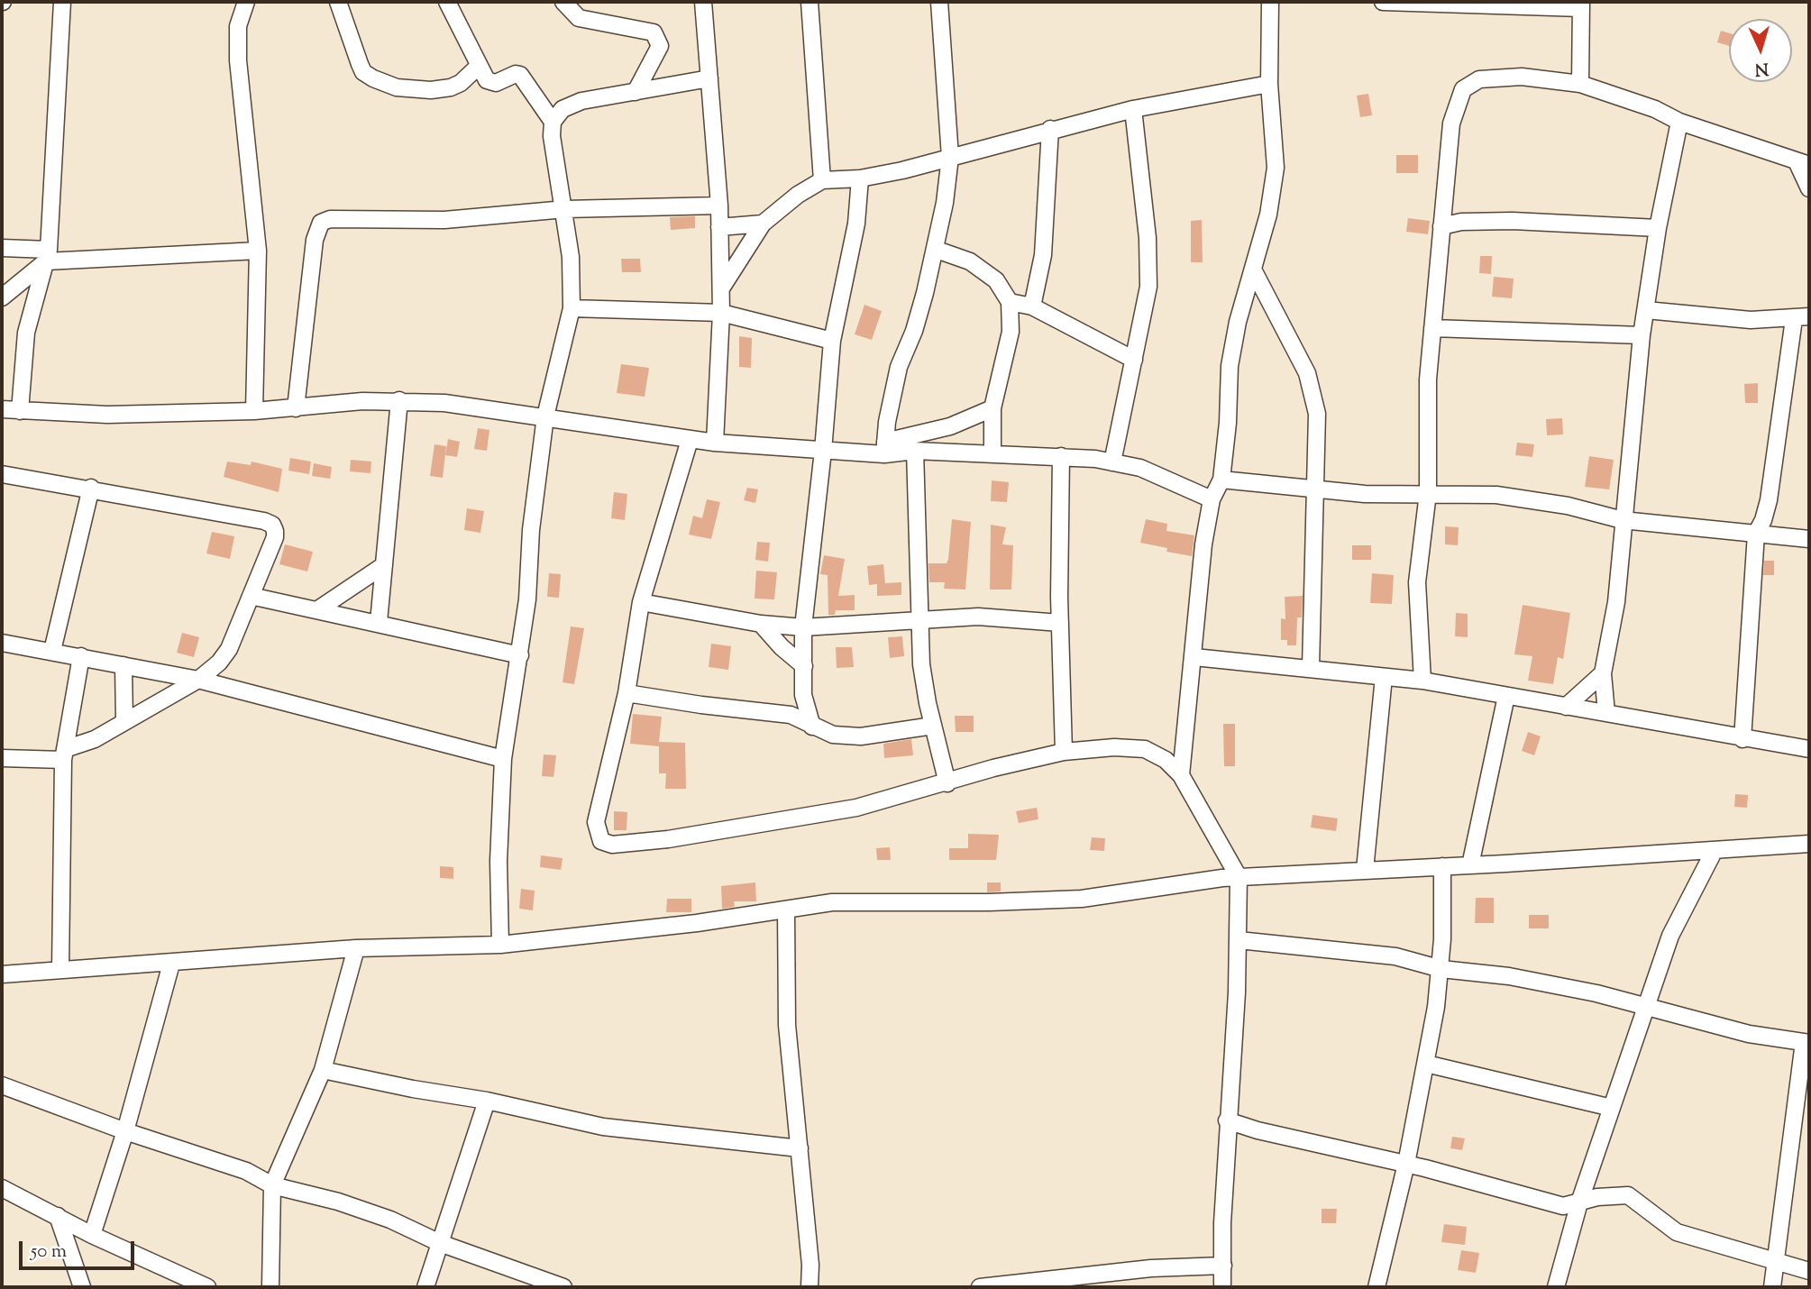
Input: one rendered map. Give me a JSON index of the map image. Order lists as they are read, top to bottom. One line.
{"scale_bar":"50 m","north":"bottom"}
